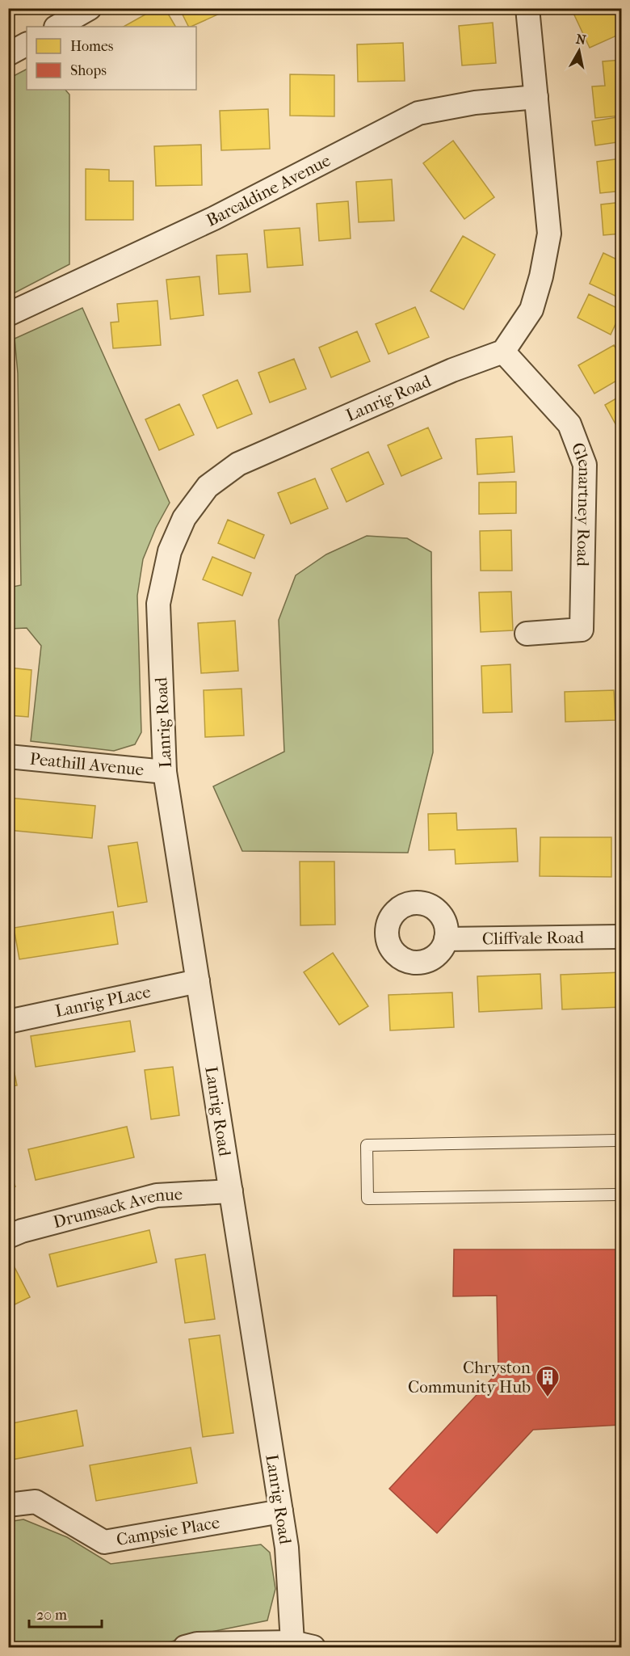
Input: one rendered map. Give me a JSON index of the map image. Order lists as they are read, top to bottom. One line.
{"streets":{"street":["Barcaldine Avenue","Lanrig Road","Glenartney Road","Peathill Avenue","Cliffvale Road","Lanrig PLace","Drumsack Avenue","Campsie Place"]},"crossings":[["Lanrig Road","Glenartney Road"],["Lanrig Road","Peathill Avenue"],["Lanrig Road","Lanrig PLace"],["Lanrig Road","Drumsack Avenue"],["Lanrig Road","Campsie Place"]],"places":{"building":["Chryston Community Hub"]},"legend":["Homes","Shops"],"scale_bar":"20 m","north":"top"}
